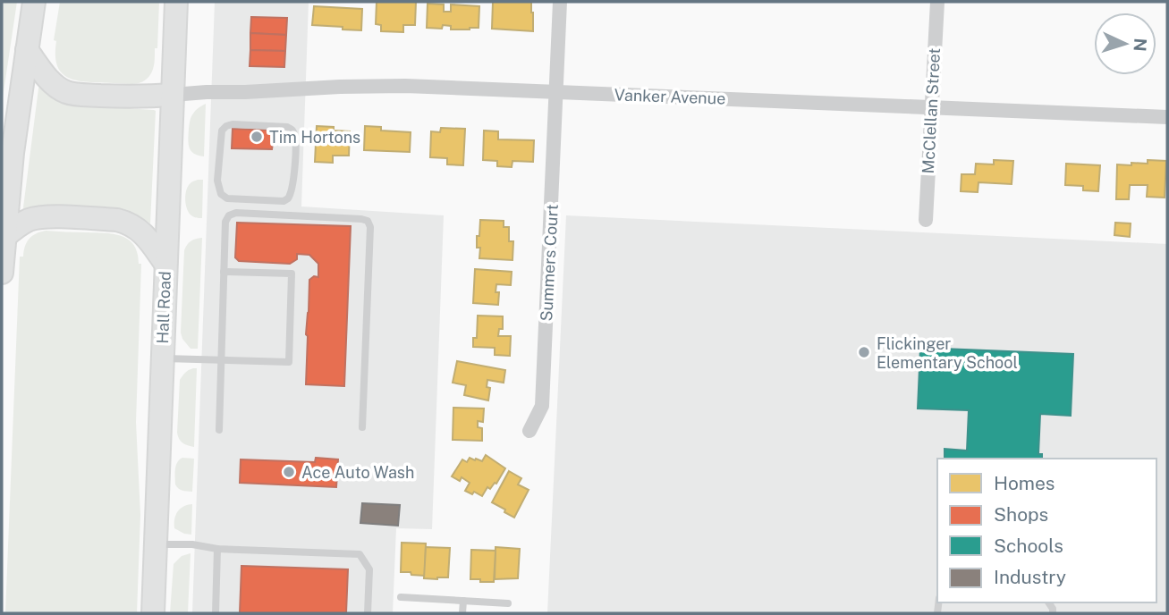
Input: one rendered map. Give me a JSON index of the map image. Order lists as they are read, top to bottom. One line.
{"streets":{"highway":["Hall Road"],"street":["Vanker Avenue","McClellan Street","Summers Court"]},"crossings":[["Vanker Avenue","McClellan Street"],["Vanker Avenue","Summers Court"],["Vanker Avenue","Hall Road"]],"places":["Tim Hortons","Flickinger Elementary School","Ace Auto Wash"],"legend":["Homes","Shops","Schools","Industry"],"north":"right"}
